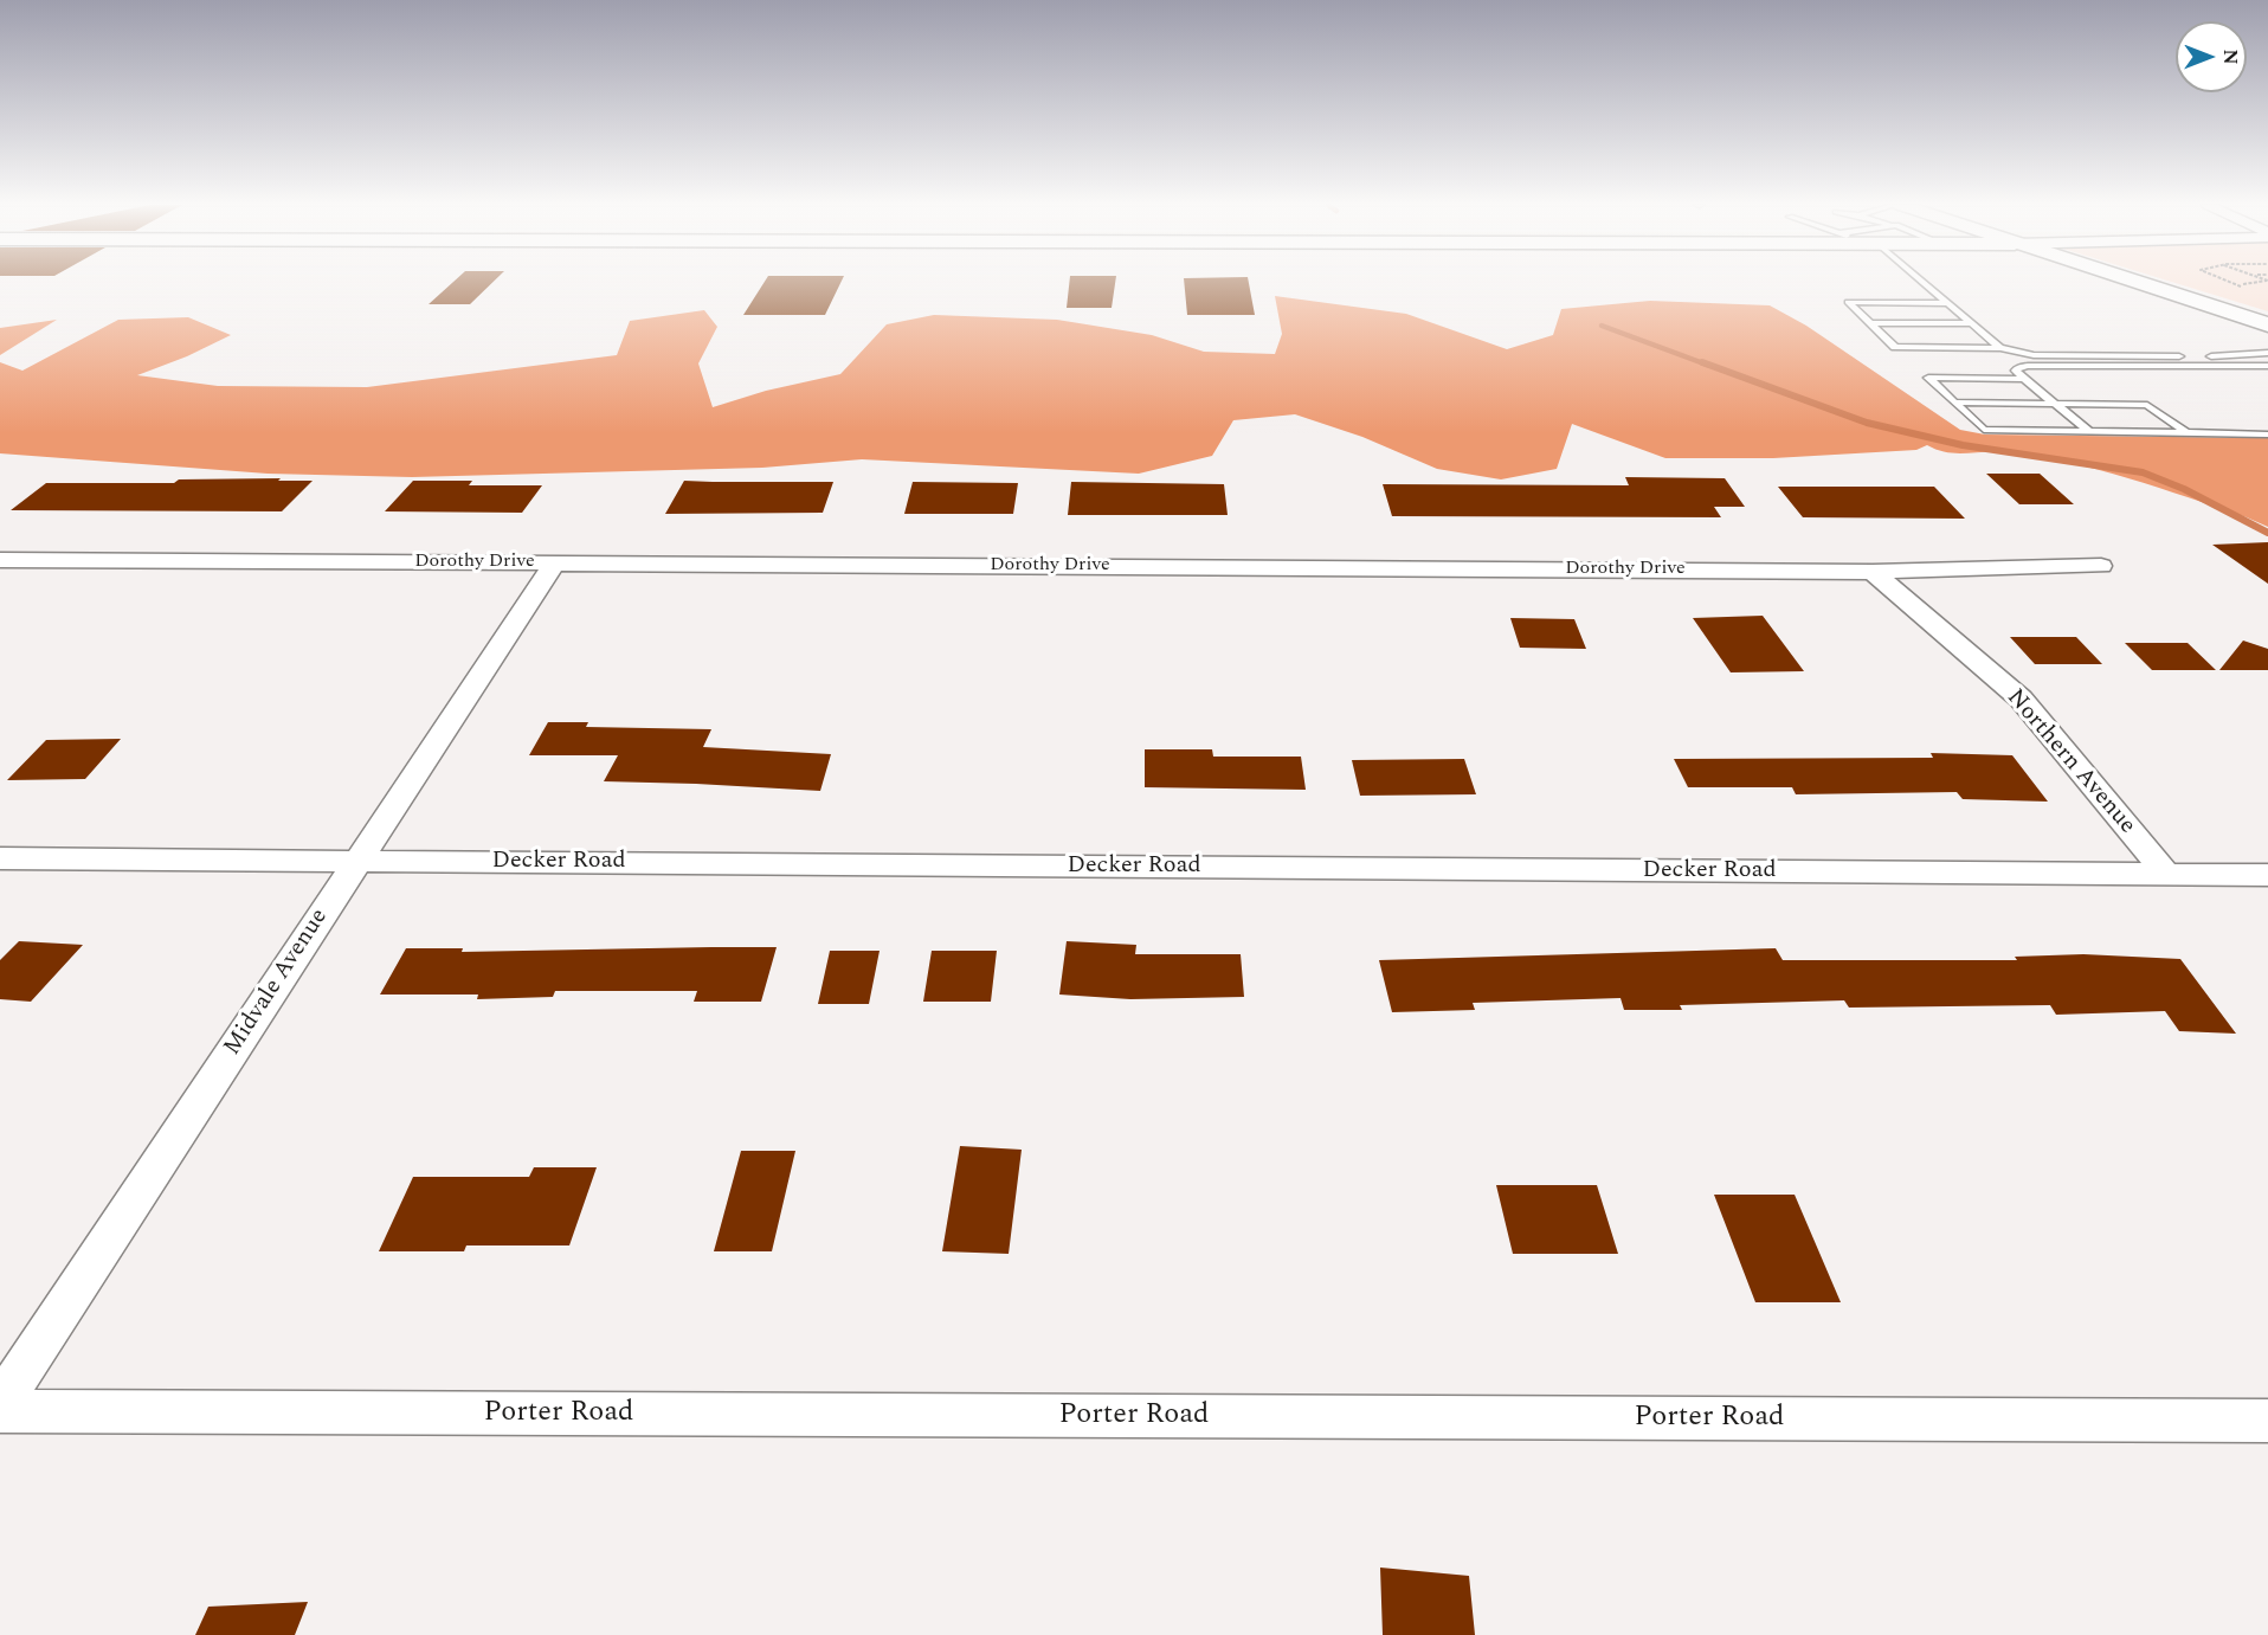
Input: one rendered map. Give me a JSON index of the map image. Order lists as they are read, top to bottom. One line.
{"streets":{"street":["Dorothy Drive","Northern Avenue","Decker Road","Midvale Avenue","Porter Road"]},"crossings":[["Dorothy Drive","Northern Avenue"],["Dorothy Drive","Midvale Avenue"],["Northern Avenue","Decker Road"],["Decker Road","Midvale Avenue"]],"north":"right"}
